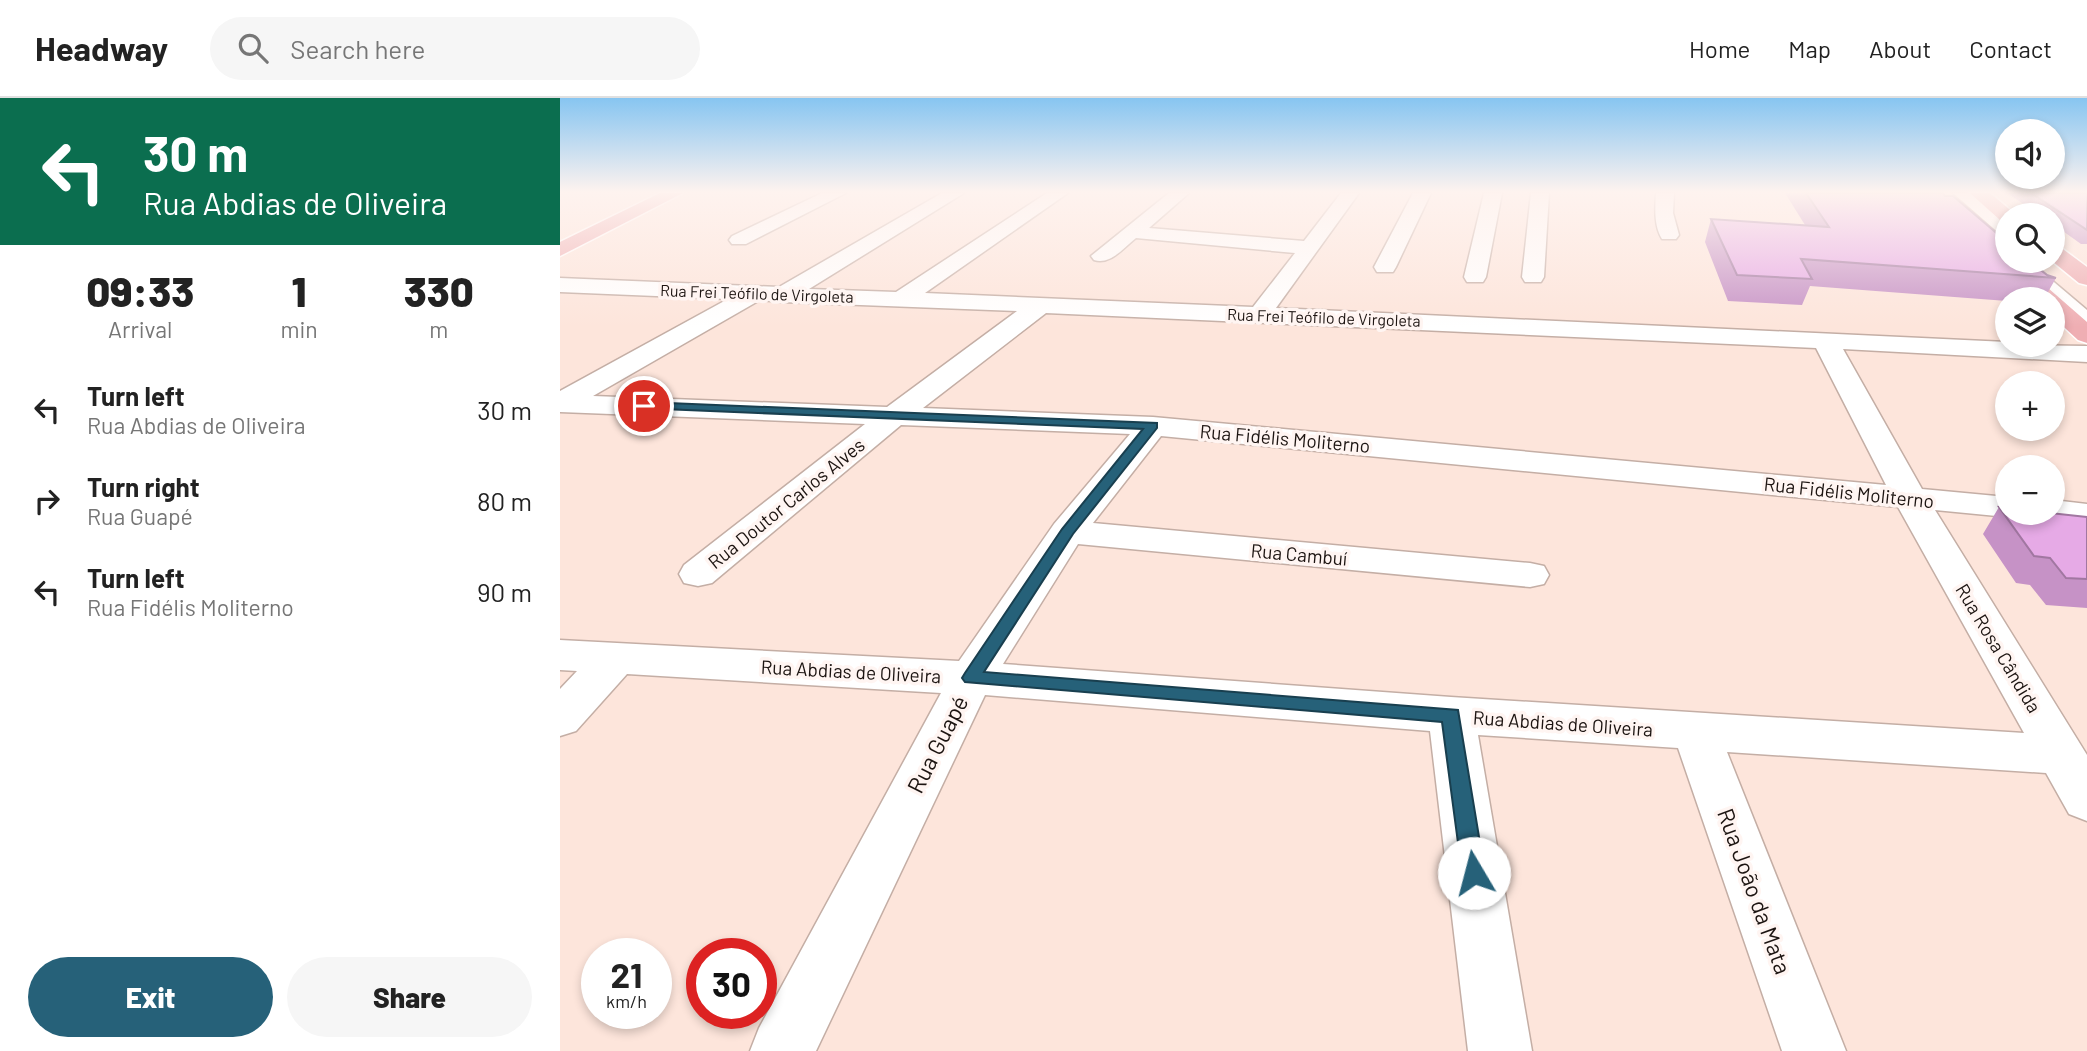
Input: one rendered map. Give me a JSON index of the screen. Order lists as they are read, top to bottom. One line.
{"streets":{"street":["Rua Frei Teófilo de Virgoleta","Rua Fidélis Moliterno","Rua Doutor Carlos Alves","Rua Cambuí","Rua Rosa Cândida","Rua Abdias de Oliveira","Rua Guapé","Rua João da Mata"]},"crossings":[["Rua Frei Teófilo de Virgoleta","Rua Doutor Carlos Alves"],["Rua Frei Teófilo de Virgoleta","Rua Rosa Cândida"],["Rua Fidélis Moliterno","Rua Doutor Carlos Alves"],["Rua Fidélis Moliterno","Rua Rosa Cândida"],["Rua Fidélis Moliterno","Rua Guapé"],["Rua Cambuí","Rua Guapé"],["Rua Rosa Cândida","Rua Abdias de Oliveira"],["Rua Abdias de Oliveira","Rua Guapé"],["Rua Abdias de Oliveira","Rua João da Mata"]],"page":{"header":"Headway","search":"Search here","nav":["Home","Map","About","Contact"],"turn":["30 m","Rua Abdias de Oliveira"],"map_buttons":["+","−"],"eta":["09:33","Arrival","1","min","330","m"],"list":[{"name":"Turn left","note":"Rua Abdias de Oliveira","value":"30 m"},{"name":"Turn right","note":"Rua Guapé","value":"80 m"},{"name":"Turn left","note":"Rua Fidélis Moliterno","value":"90 m"}],"speed":"21 km/h","limit":"30","buttons":["Exit","Share"]}}
